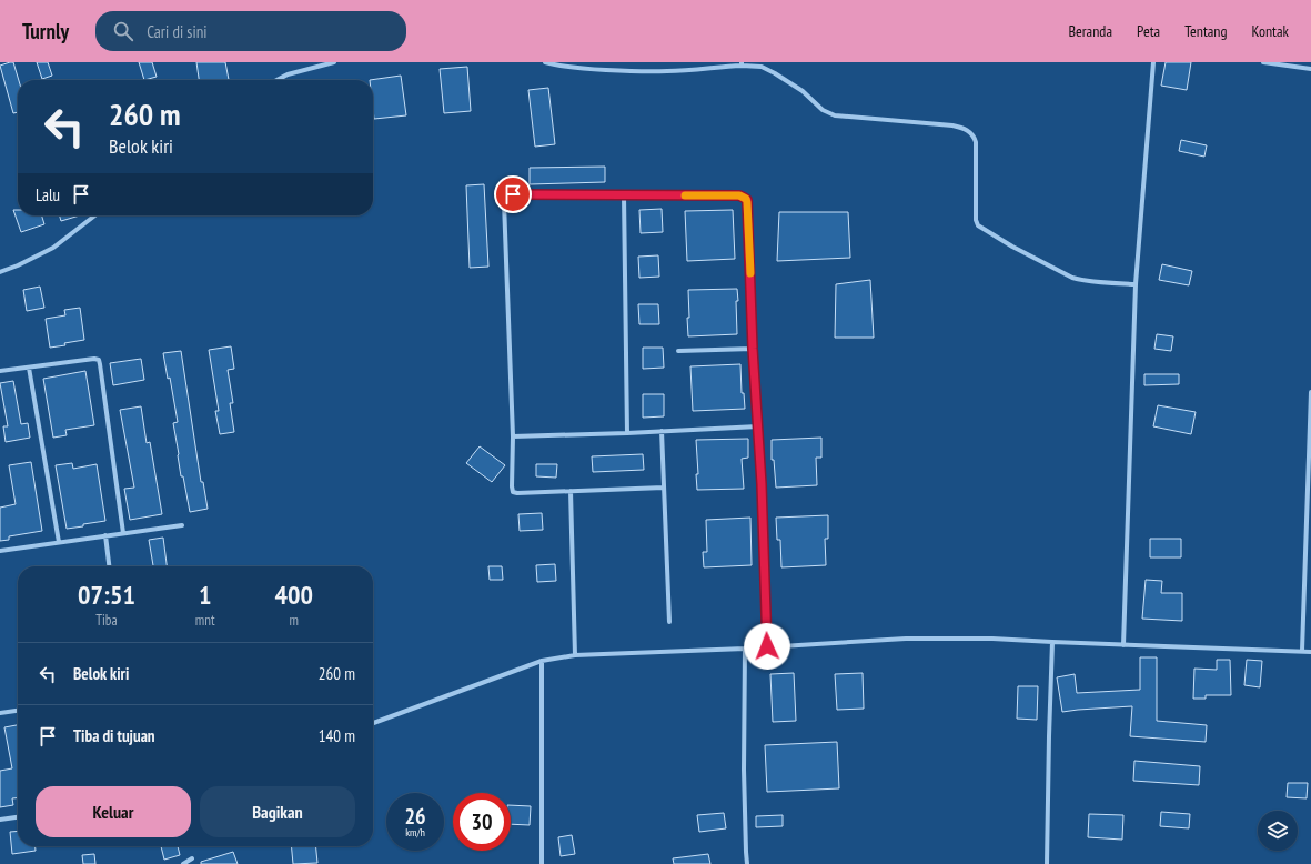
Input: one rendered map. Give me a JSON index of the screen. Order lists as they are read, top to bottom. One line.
{"page":{"header":"Turnly","search":"Cari di sini","nav":["Beranda","Peta","Tentang","Kontak"],"turn":["260 m","Belok kiri"],"then":"Lalu","eta":["07:51","Tiba","1","mnt","400","m"],"list":[{"name":"Belok kiri","value":"260 m"},{"name":"Tiba di tujuan","value":"140 m"}],"buttons":["Keluar","Bagikan"],"speed":"26 km/h","limit":"30"}}
